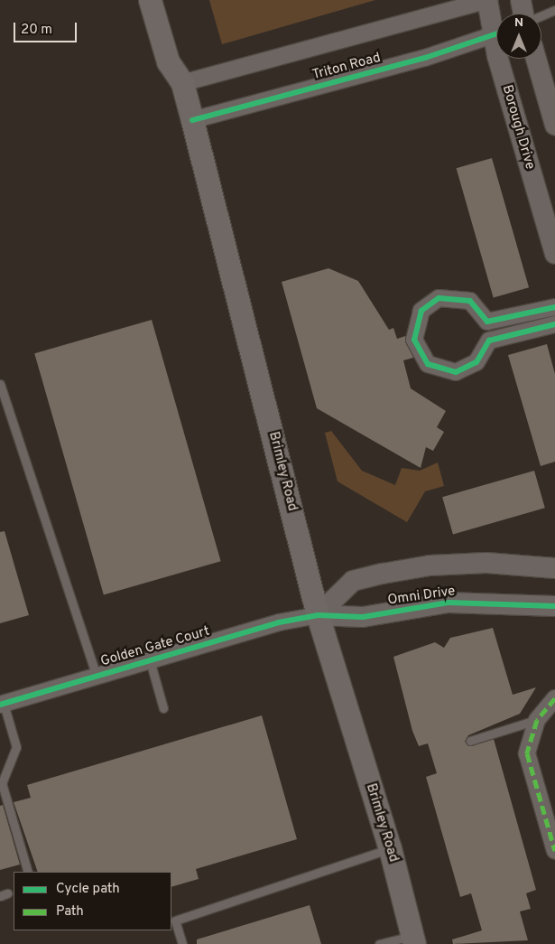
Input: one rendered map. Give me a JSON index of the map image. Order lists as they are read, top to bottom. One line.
{"streets":{"main road":["Brimley Road"],"street":["Triton Road","Borough Drive","Omni Drive","Golden Gate Court"]},"crossings":[["Triton Road","Borough Drive"],["Triton Road","Brimley Road"],["Brimley Road","Omni Drive"],["Brimley Road","Golden Gate Court"],["Omni Drive","Golden Gate Court"]],"legend":["Cycle path","Path"],"scale_bar":"20 m","north":"top"}
